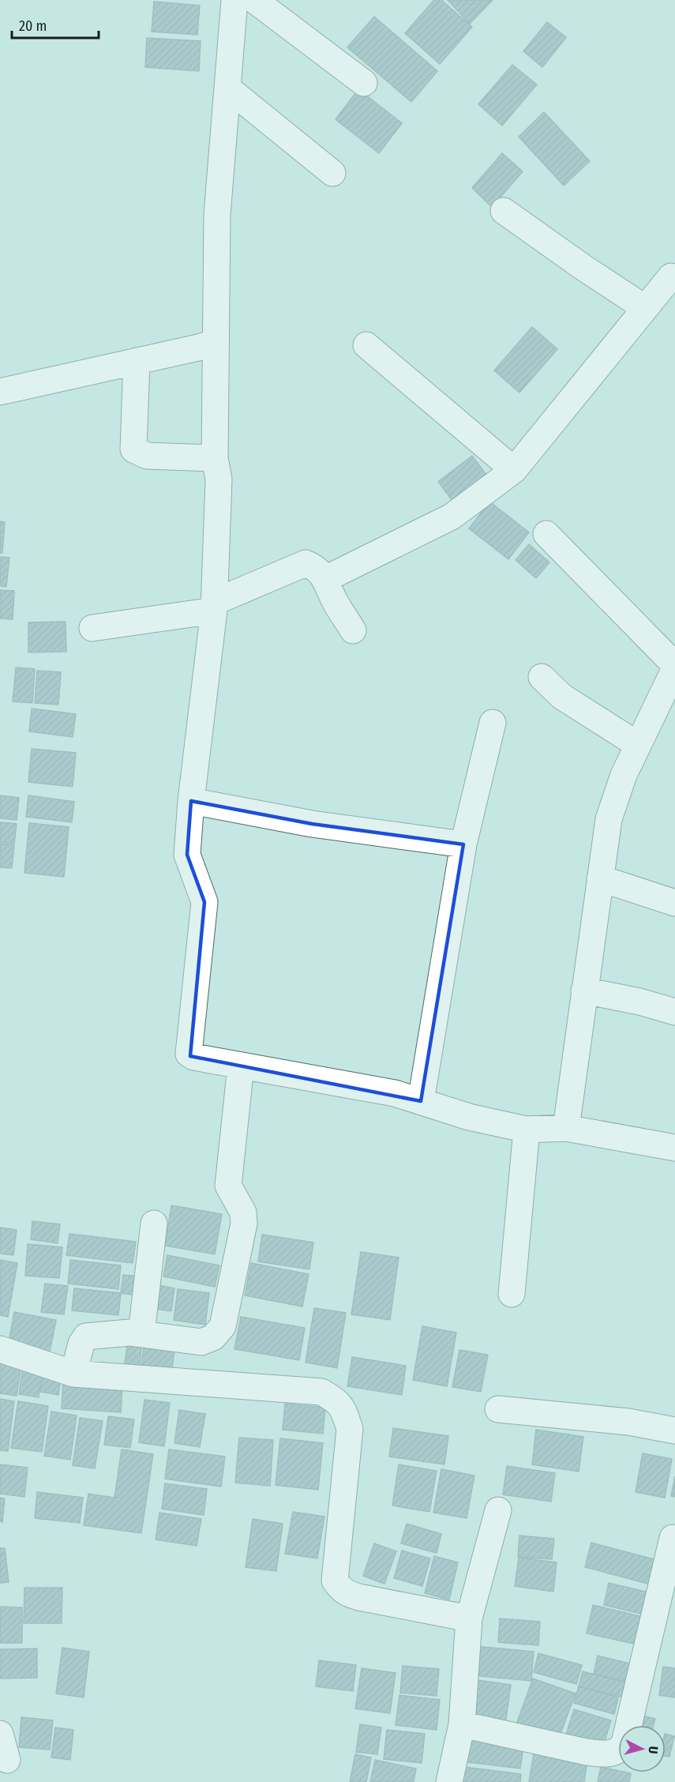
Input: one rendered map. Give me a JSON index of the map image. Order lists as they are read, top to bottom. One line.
{"scale_bar":"20 m","north":"right"}
